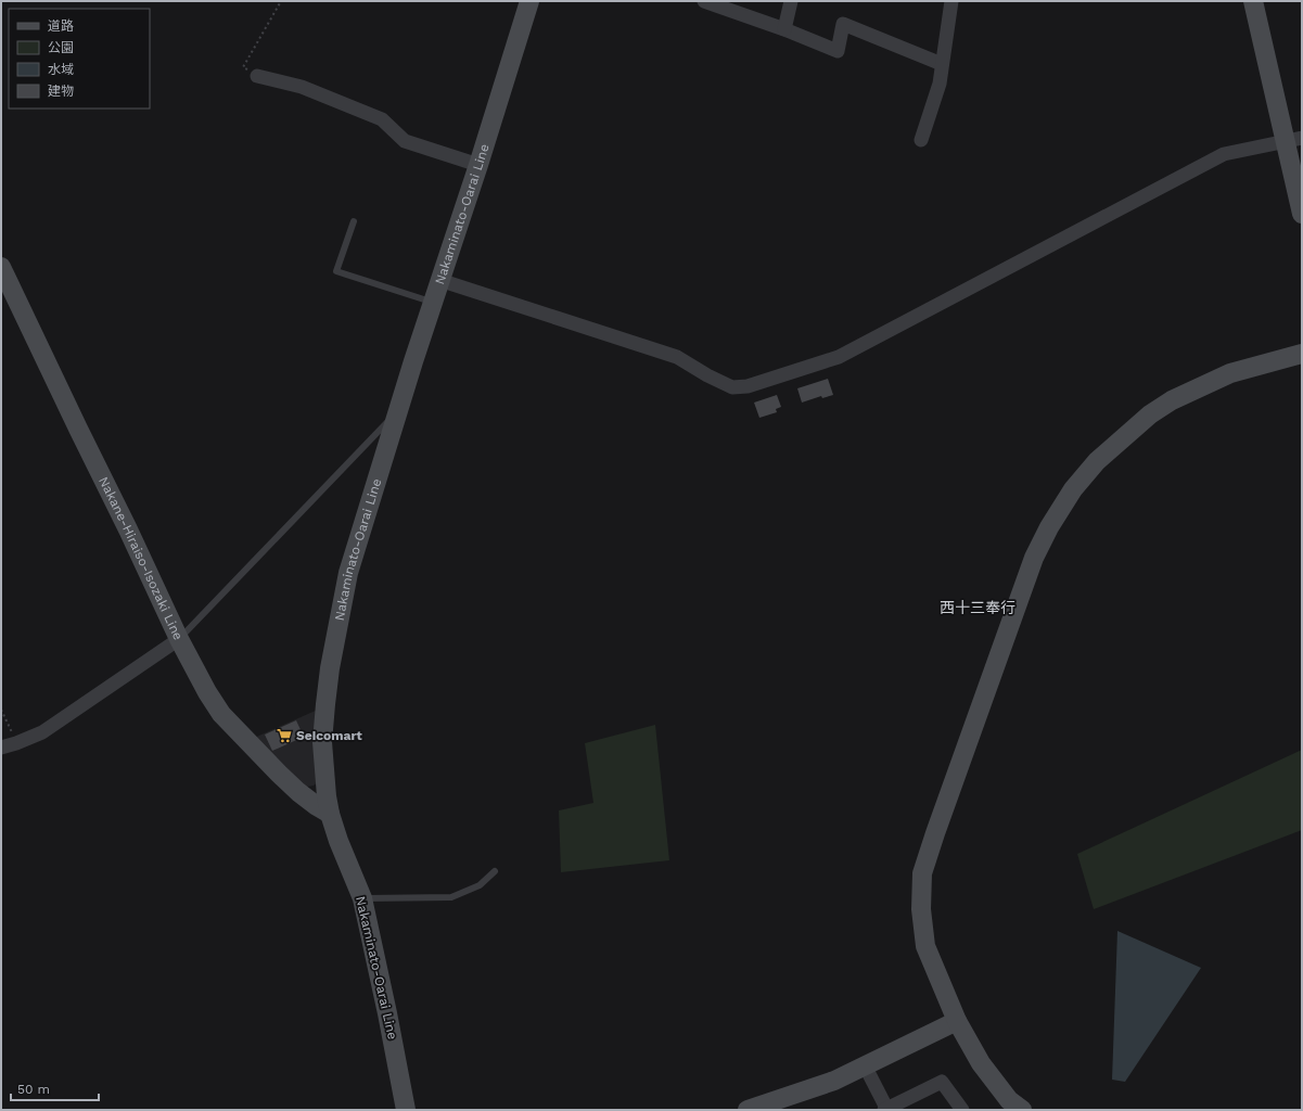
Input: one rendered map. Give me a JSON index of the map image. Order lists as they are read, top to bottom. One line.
{"streets":{"main road":["Nakaminato-Oarai Line","Nakane-Hiraiso-Isozaki Line"]},"crossings":[["Nakaminato-Oarai Line","Nakane-Hiraiso-Isozaki Line"]],"districts":["西十三奉行"],"places":{"supermarket":["Seicomart"]},"legend":["道路","公園","水域","建物"],"scale_bar":"50 m"}
